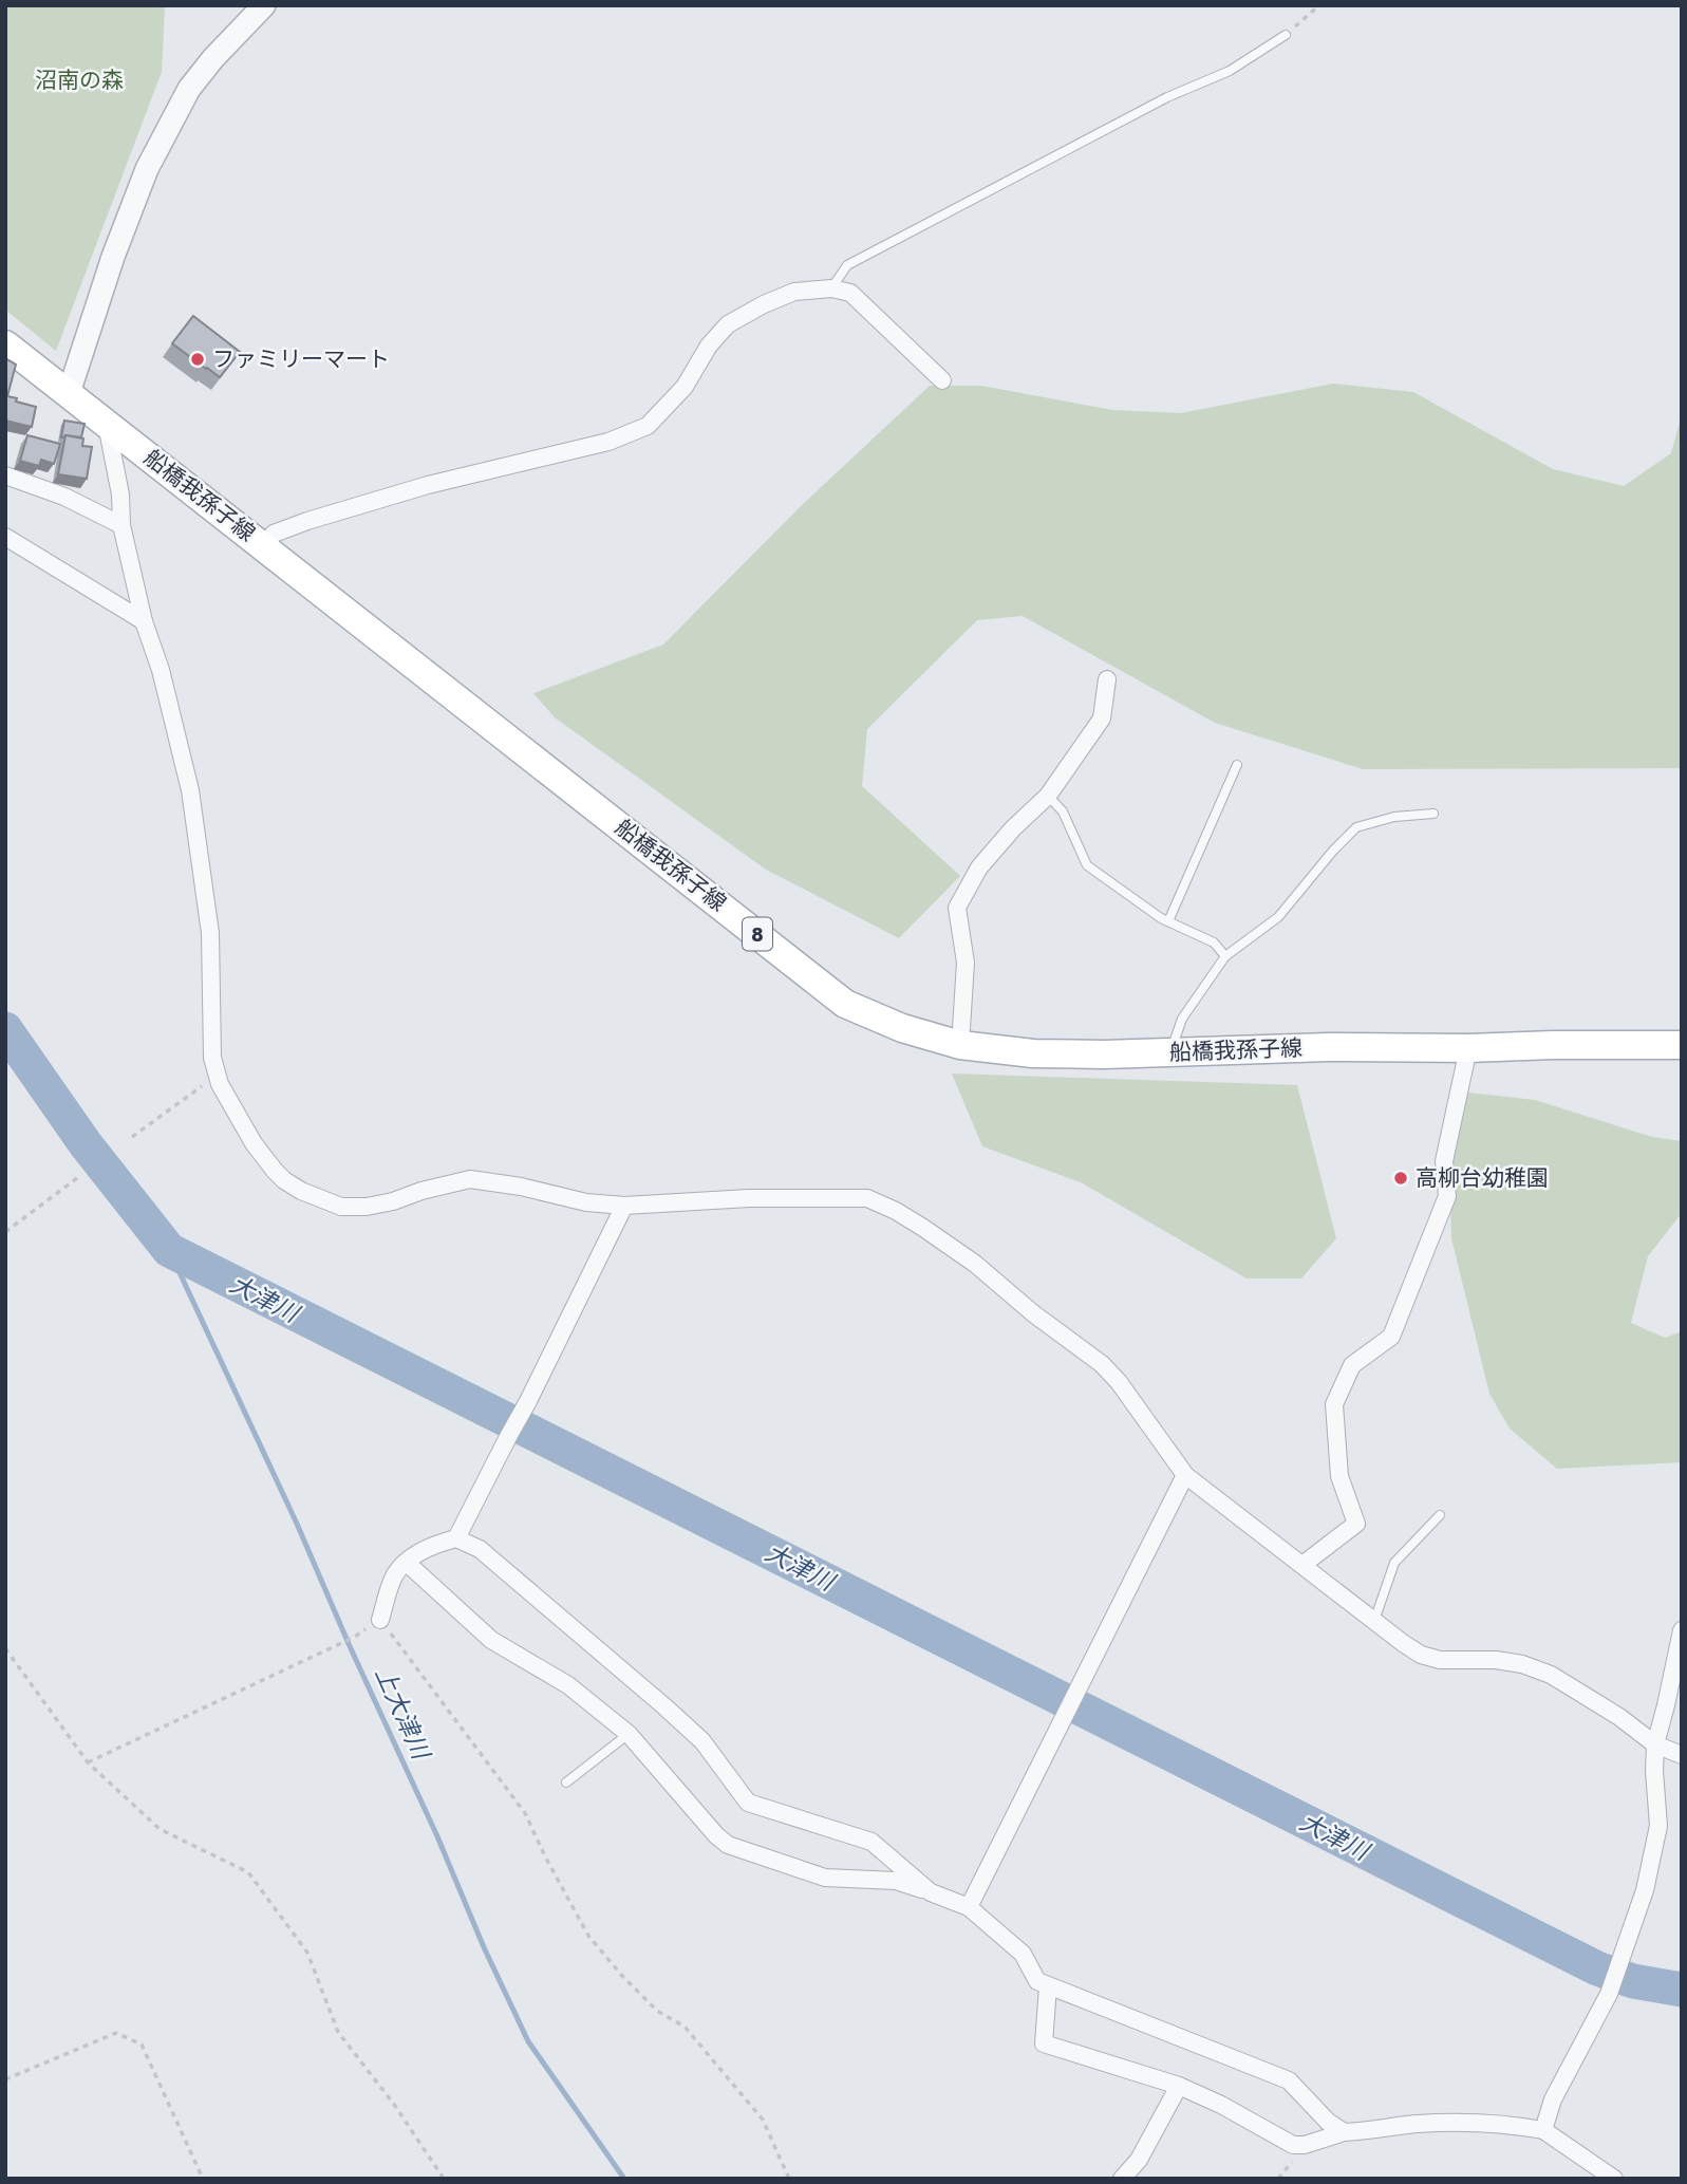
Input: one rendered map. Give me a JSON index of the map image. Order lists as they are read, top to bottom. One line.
{"streets":{"main road":["船橋我孫子線","8"]},"water":["大津川","上大津川"],"parks":["沼南の森"],"places":["ファミリーマート","高柳台幼稚園"]}
